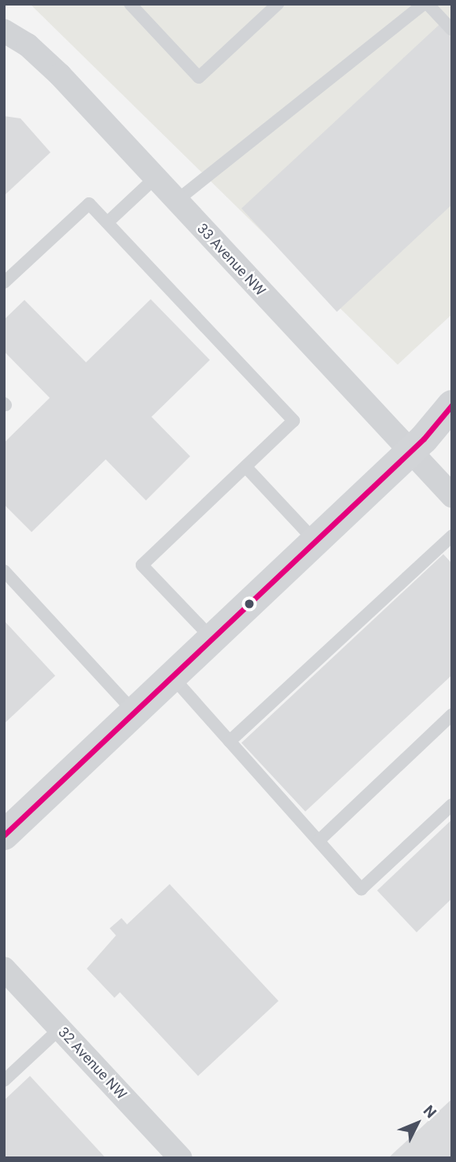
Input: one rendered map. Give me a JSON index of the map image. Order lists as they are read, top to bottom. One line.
{"streets":{"street":["33 Avenue NW","32 Avenue NW"]},"north":"top right"}
